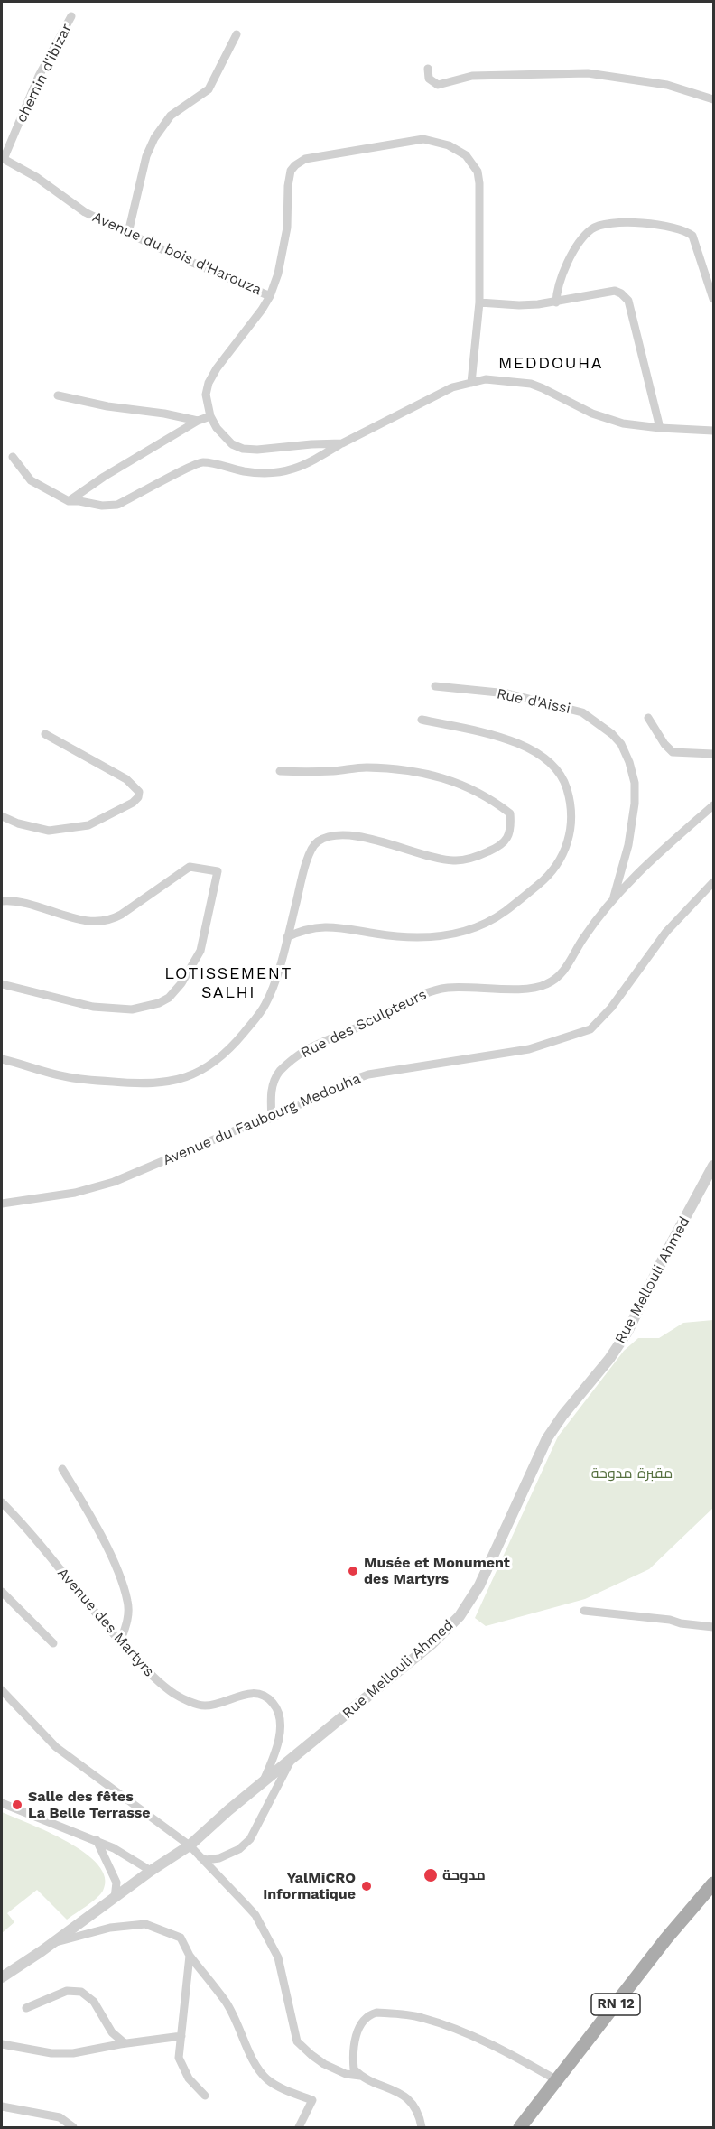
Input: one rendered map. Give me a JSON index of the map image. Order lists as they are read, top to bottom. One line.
{"streets":{"main road":["RN 12"],"street":["chemin d'ibizar","Avenue du bois d'Harouza","Rue d'Aissi","Rue des Sculpteurs","Avenue du Faubourg Medouha","Rue Mellouli Ahmed","Avenue des Martyrs"]},"crossings":[["chemin d'ibizar","Avenue du bois d'Harouza"],["Rue d'Aissi","Rue des Sculpteurs"],["Rue des Sculpteurs","Avenue du Faubourg Medouha"],["Rue Mellouli Ahmed","Avenue des Martyrs"]],"districts":["MEDDOUHA","LOTISSEMENT SALHI"],"parks":["مقبرة مدوحة"],"places":["Musée et Monument des Martyrs","Salle des fêtes La Belle Terrasse","مدوحة","YalMiCRO Informatique"]}
